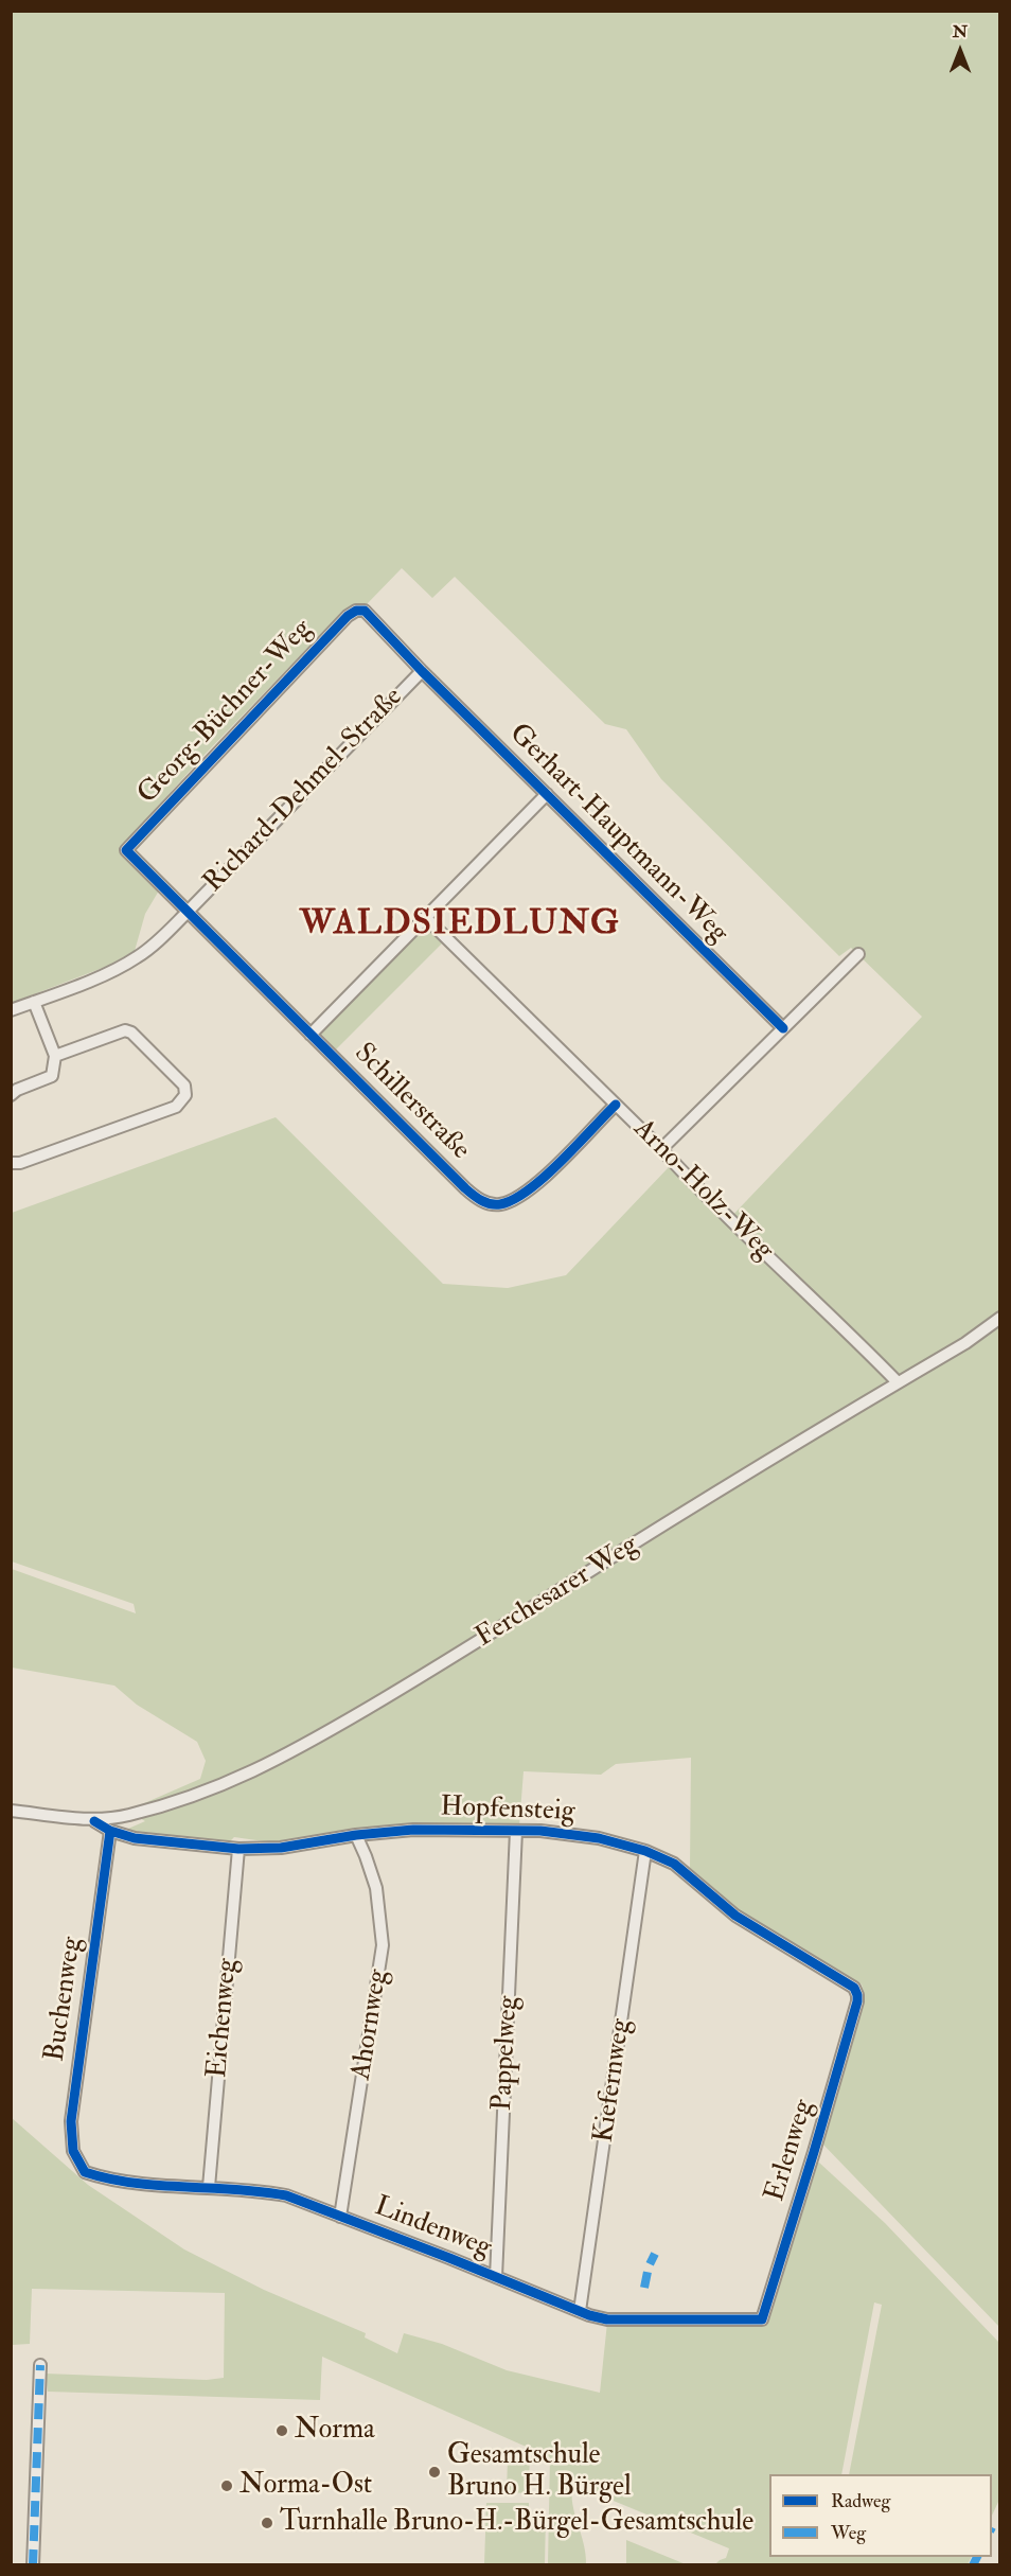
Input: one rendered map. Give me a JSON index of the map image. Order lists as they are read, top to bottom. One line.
{"streets":{"street":["Georg-Büchner-Weg","Richard-Dehmel-Straße","Gerhart-Hauptmann-Weg","Schillerstraße","Arno-Holz-Weg","Ferchesarer Weg","Hopfensteig","Buchenweg","Eichenweg","Ahornweg","Pappelweg","Kiefernweg","Erlenweg","Lindenweg"]},"crossings":[["Georg-Büchner-Weg","Richard-Dehmel-Straße"],["Georg-Büchner-Weg","Gerhart-Hauptmann-Weg"],["Georg-Büchner-Weg","Schillerstraße"],["Richard-Dehmel-Straße","Gerhart-Hauptmann-Weg"],["Richard-Dehmel-Straße","Schillerstraße"],["Schillerstraße","Arno-Holz-Weg"],["Arno-Holz-Weg","Ferchesarer Weg"],["Ferchesarer Weg","Hopfensteig"],["Ferchesarer Weg","Buchenweg"],["Hopfensteig","Buchenweg"],["Hopfensteig","Eichenweg"],["Hopfensteig","Ahornweg"],["Hopfensteig","Pappelweg"],["Hopfensteig","Kiefernweg"],["Hopfensteig","Erlenweg"],["Buchenweg","Lindenweg"],["Eichenweg","Lindenweg"],["Ahornweg","Lindenweg"],["Pappelweg","Lindenweg"],["Kiefernweg","Lindenweg"],["Erlenweg","Lindenweg"]],"districts":["WALDSIEDLUNG"],"places":["Norma","Gesamtschule Bruno H. Bürgel","Norma-Ost","Turnhalle Bruno-H.-Bürgel-Gesamtschule"],"legend":["Radweg","Weg"],"north":"top"}
